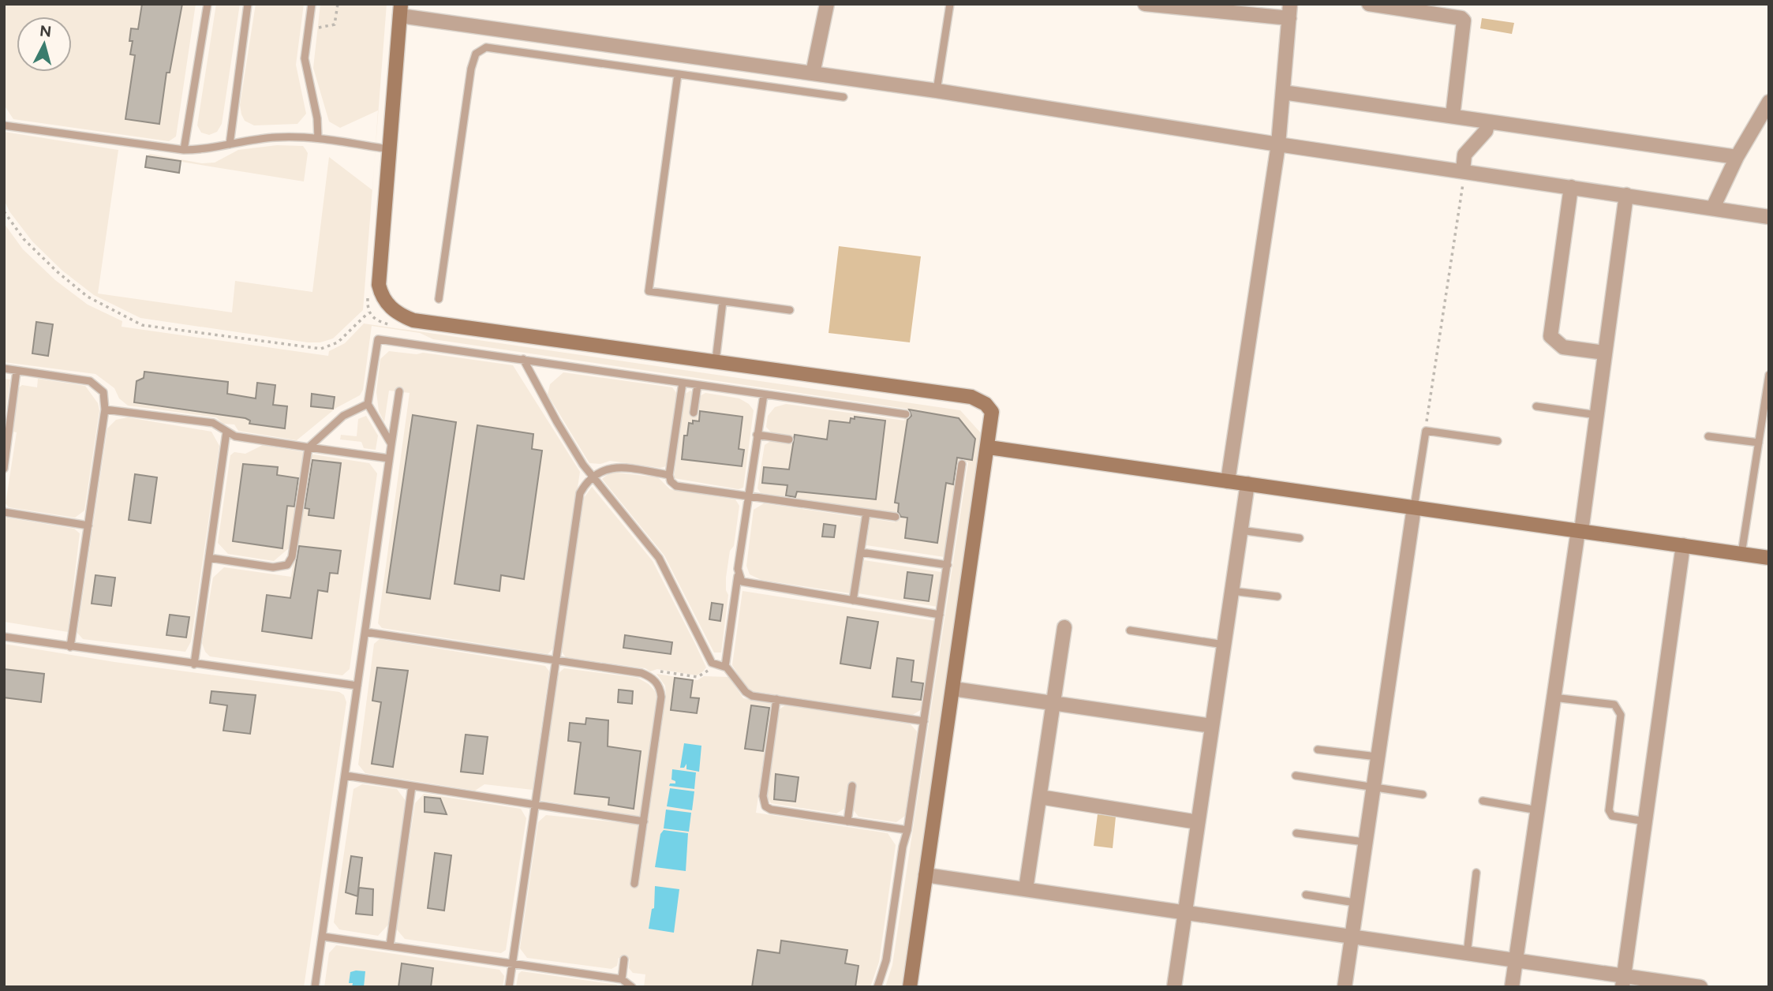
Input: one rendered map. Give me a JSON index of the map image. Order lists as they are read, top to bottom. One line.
{"north":"top"}
